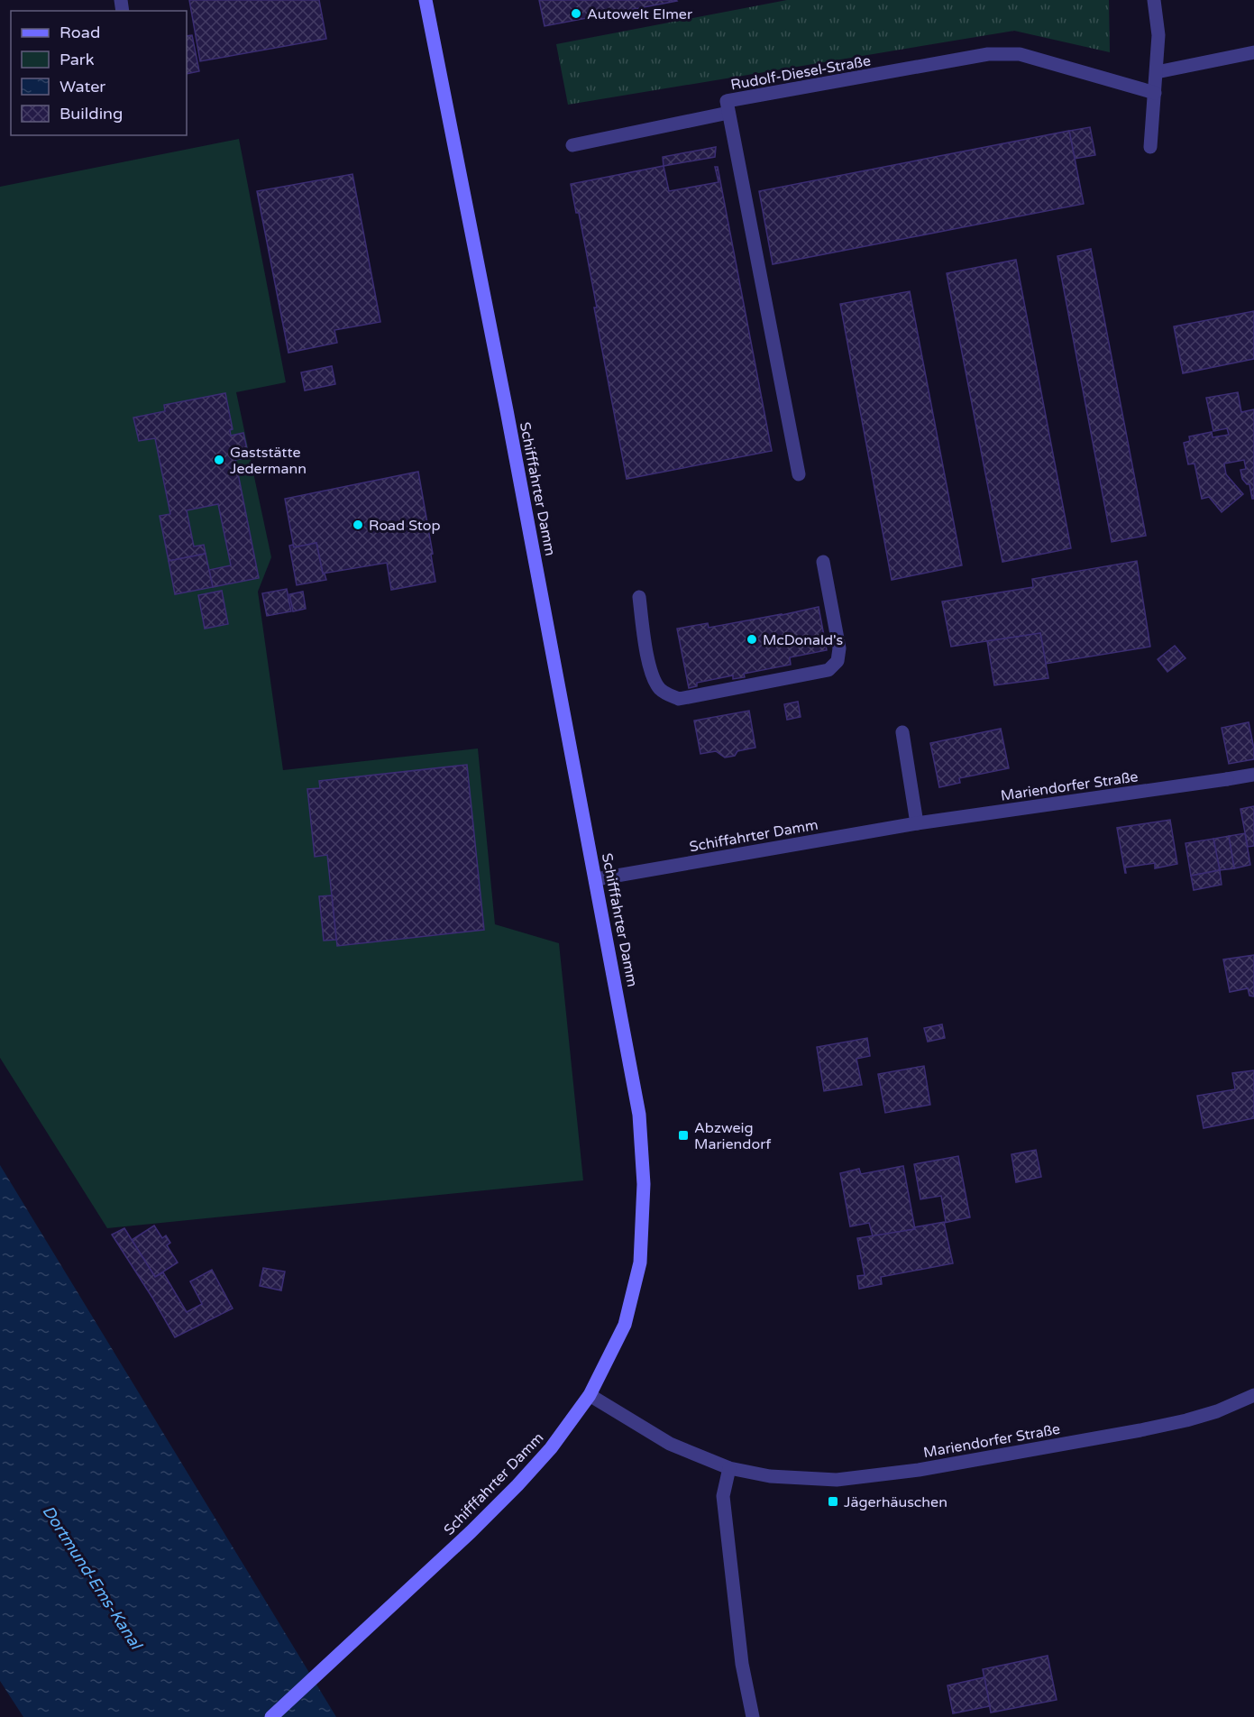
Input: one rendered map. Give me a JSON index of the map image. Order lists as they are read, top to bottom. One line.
{"streets":{"main road":["Schifffahrter Damm"],"street":["Rudolf-Diesel-Straße","Mariendorfer Straße","Schiffahrter Damm"]},"crossings":[["Schifffahrter Damm","Mariendorfer Straße"],["Schifffahrter Damm","Schiffahrter Damm"],["Mariendorfer Straße","Schiffahrter Damm"]],"water":["Dortmund-Ems-Kanal"],"places":{"other":["Autowelt Elmer","Gaststätte Jedermann","Road Stop","McDonald's"],"transit":["Abzweig Mariendorf","Jägerhäuschen"]},"legend":["Road","Park","Water","Building"]}
